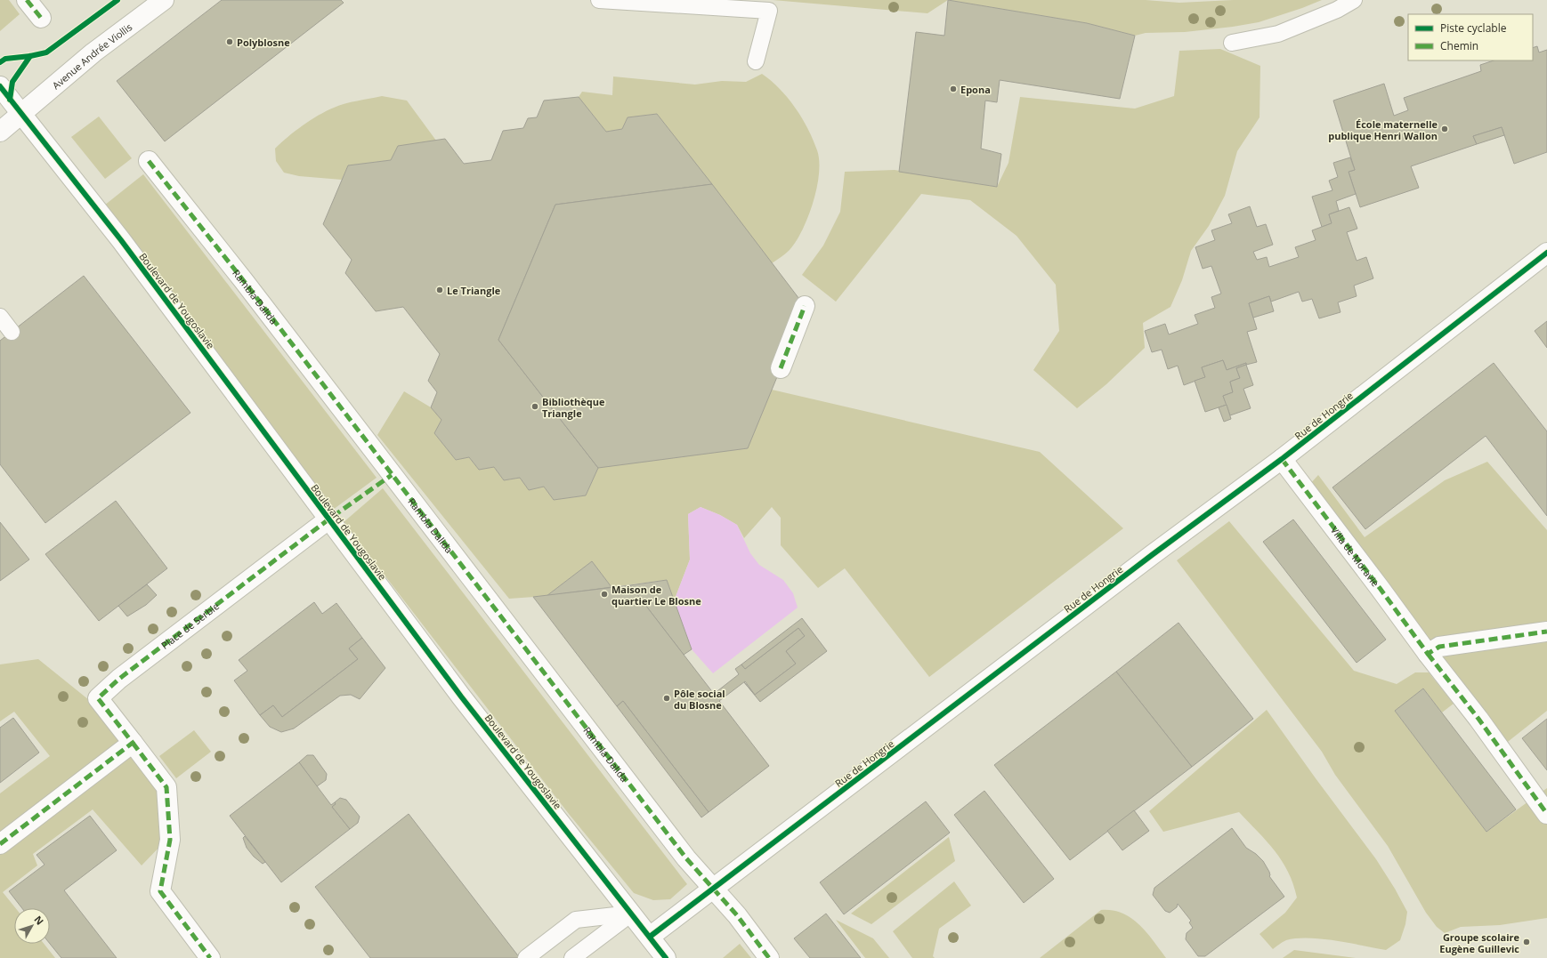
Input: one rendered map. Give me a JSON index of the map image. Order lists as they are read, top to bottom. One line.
{"streets":{"street":["Avenue Andrée Viollis","Rambla Dalida","Boulevard de Yougoslavie","Rue de Hongrie","Villa de Moravie","Place de Serbie"]},"crossings":[["Avenue Andrée Viollis","Boulevard de Yougoslavie"],["Rambla Dalida","Rue de Hongrie"],["Boulevard de Yougoslavie","Rue de Hongrie"],["Boulevard de Yougoslavie","Place de Serbie"],["Rue de Hongrie","Villa de Moravie"]],"places":["Polyblosne","Epona","École maternelle publique Henri Wallon","Le Triangle","Bibliothèque Triangle","Maison de quartier Le Blosne","Pôle social du Blosne","Groupe scolaire Eugène Guillevic"],"legend":["Piste cyclable","Chemin"],"north":"top right"}
